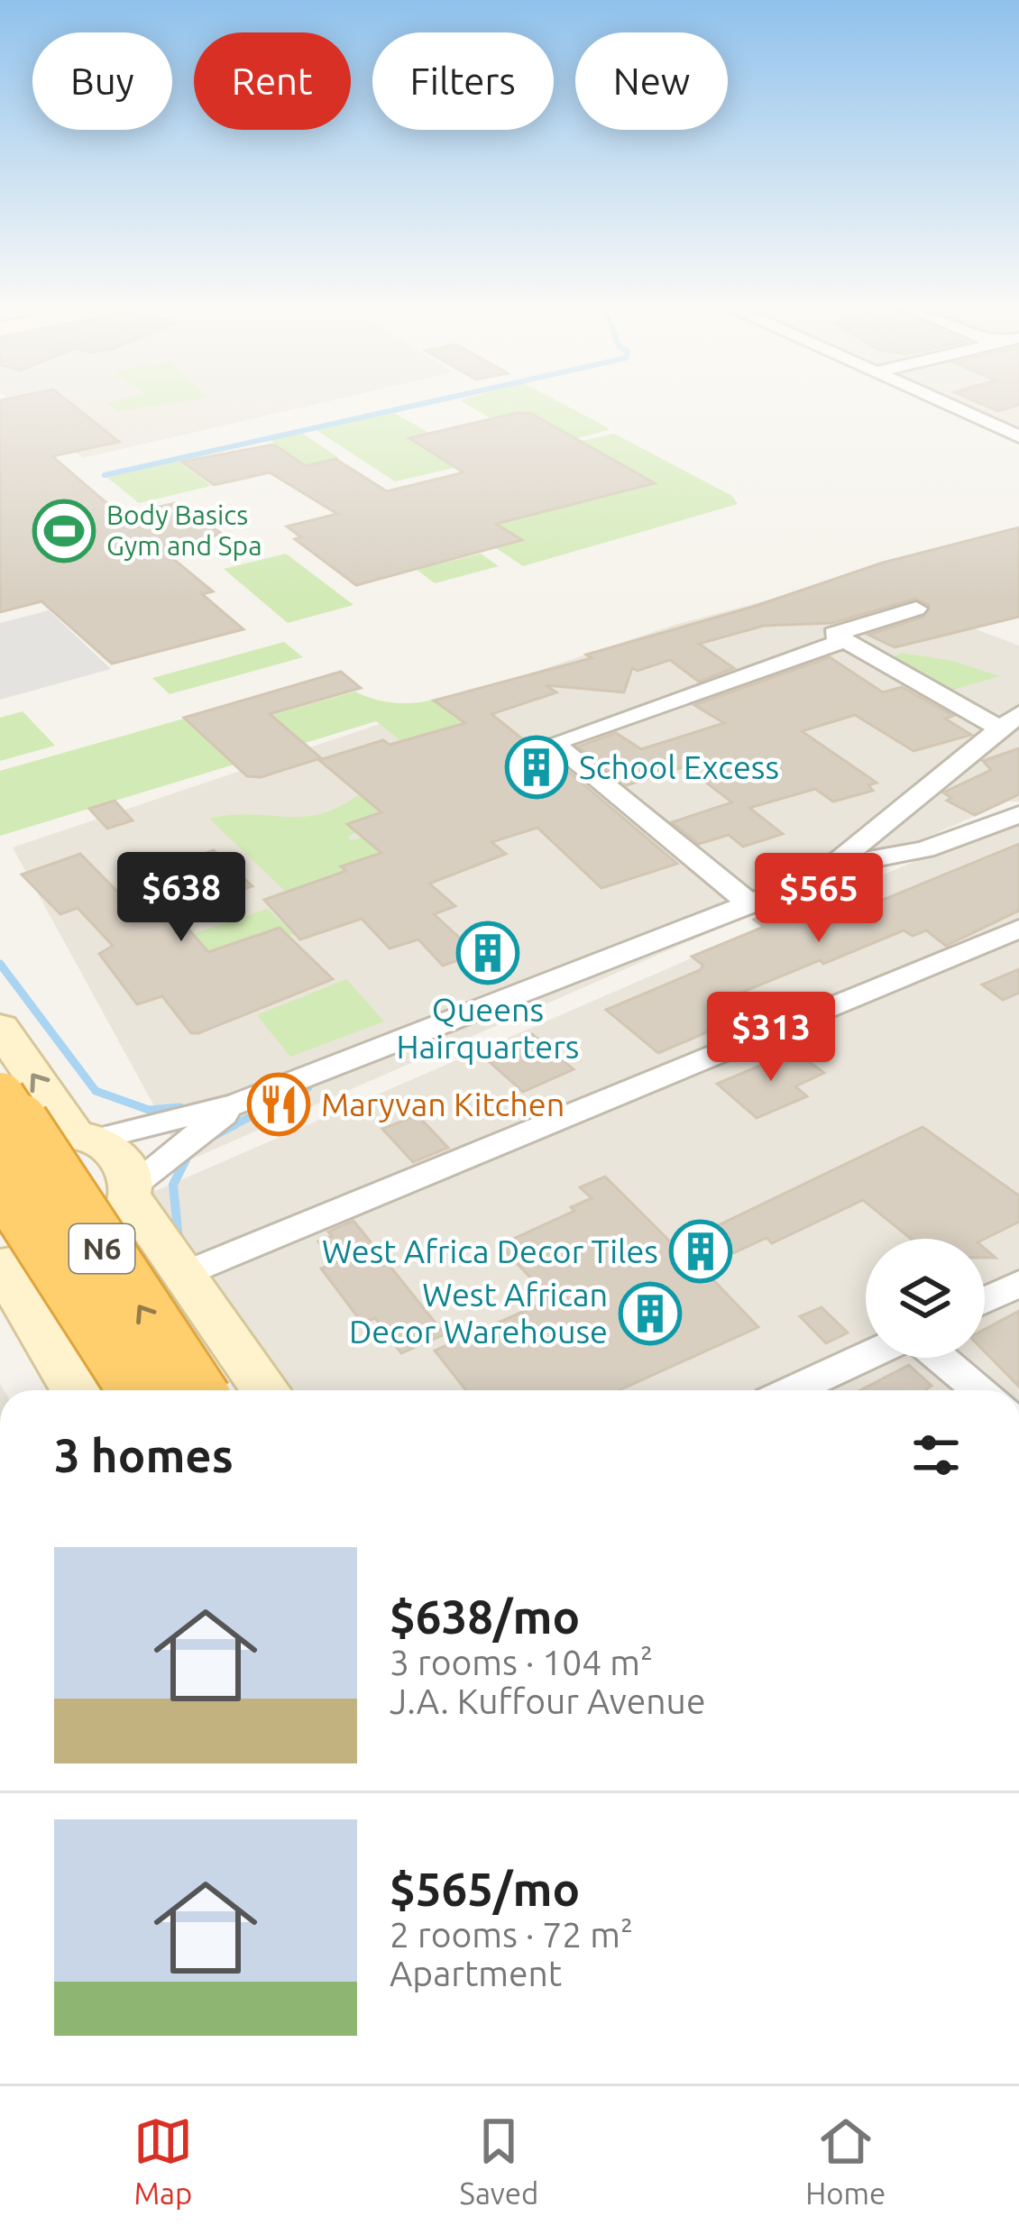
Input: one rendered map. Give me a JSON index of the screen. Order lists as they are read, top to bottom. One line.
{"streets":{"highway":["N6"]},"places":{"sports":["Body Basics Gym and Spa"],"building":["School Excess","Queens Hairquarters","West Africa Decor Tiles","West African Decor Warehouse"],"restaurant":["Maryvan Kitchen"]},"page":{"chip":["Buy","Rent","Filters","New"],"price":["$638","$565","$313"],"heading":"3 homes","list":[{"name":"$638/mo","note":"3 rooms · 104 m² · J.A. Kuffour Avenue"},{"name":"$565/mo","note":"2 rooms · 72 m² · Apartment"}],"tabs":["Map","Saved","Home"]}}
